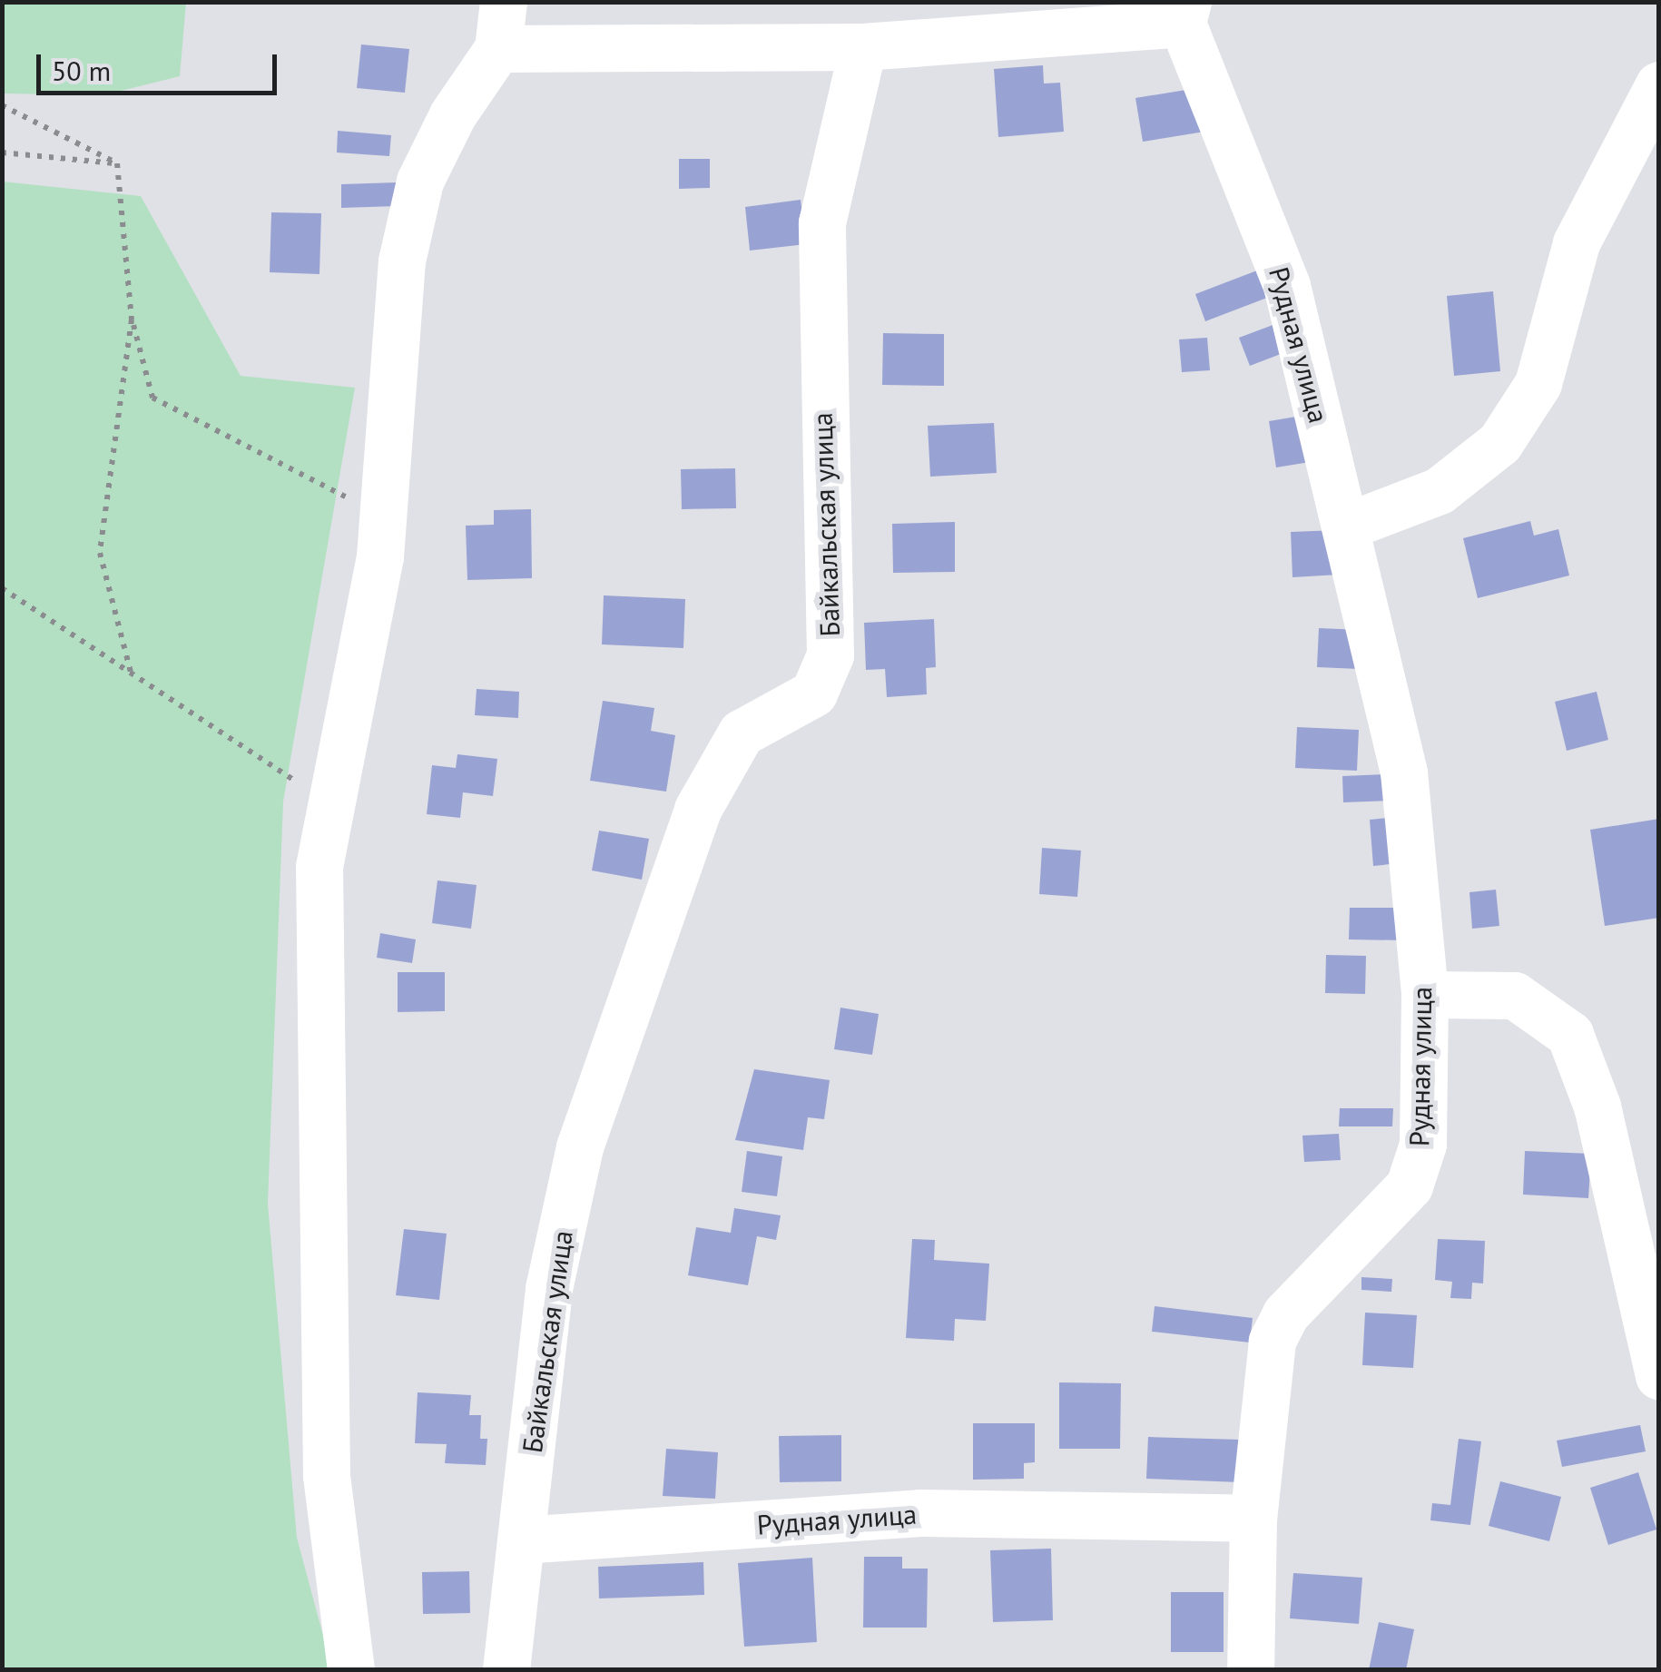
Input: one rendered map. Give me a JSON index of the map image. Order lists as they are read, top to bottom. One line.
{"streets":{"street":["Рудная улица","Байкальская улица"]},"crossings":[["Рудная улица","Байкальская улица"]],"scale_bar":"50 m"}
